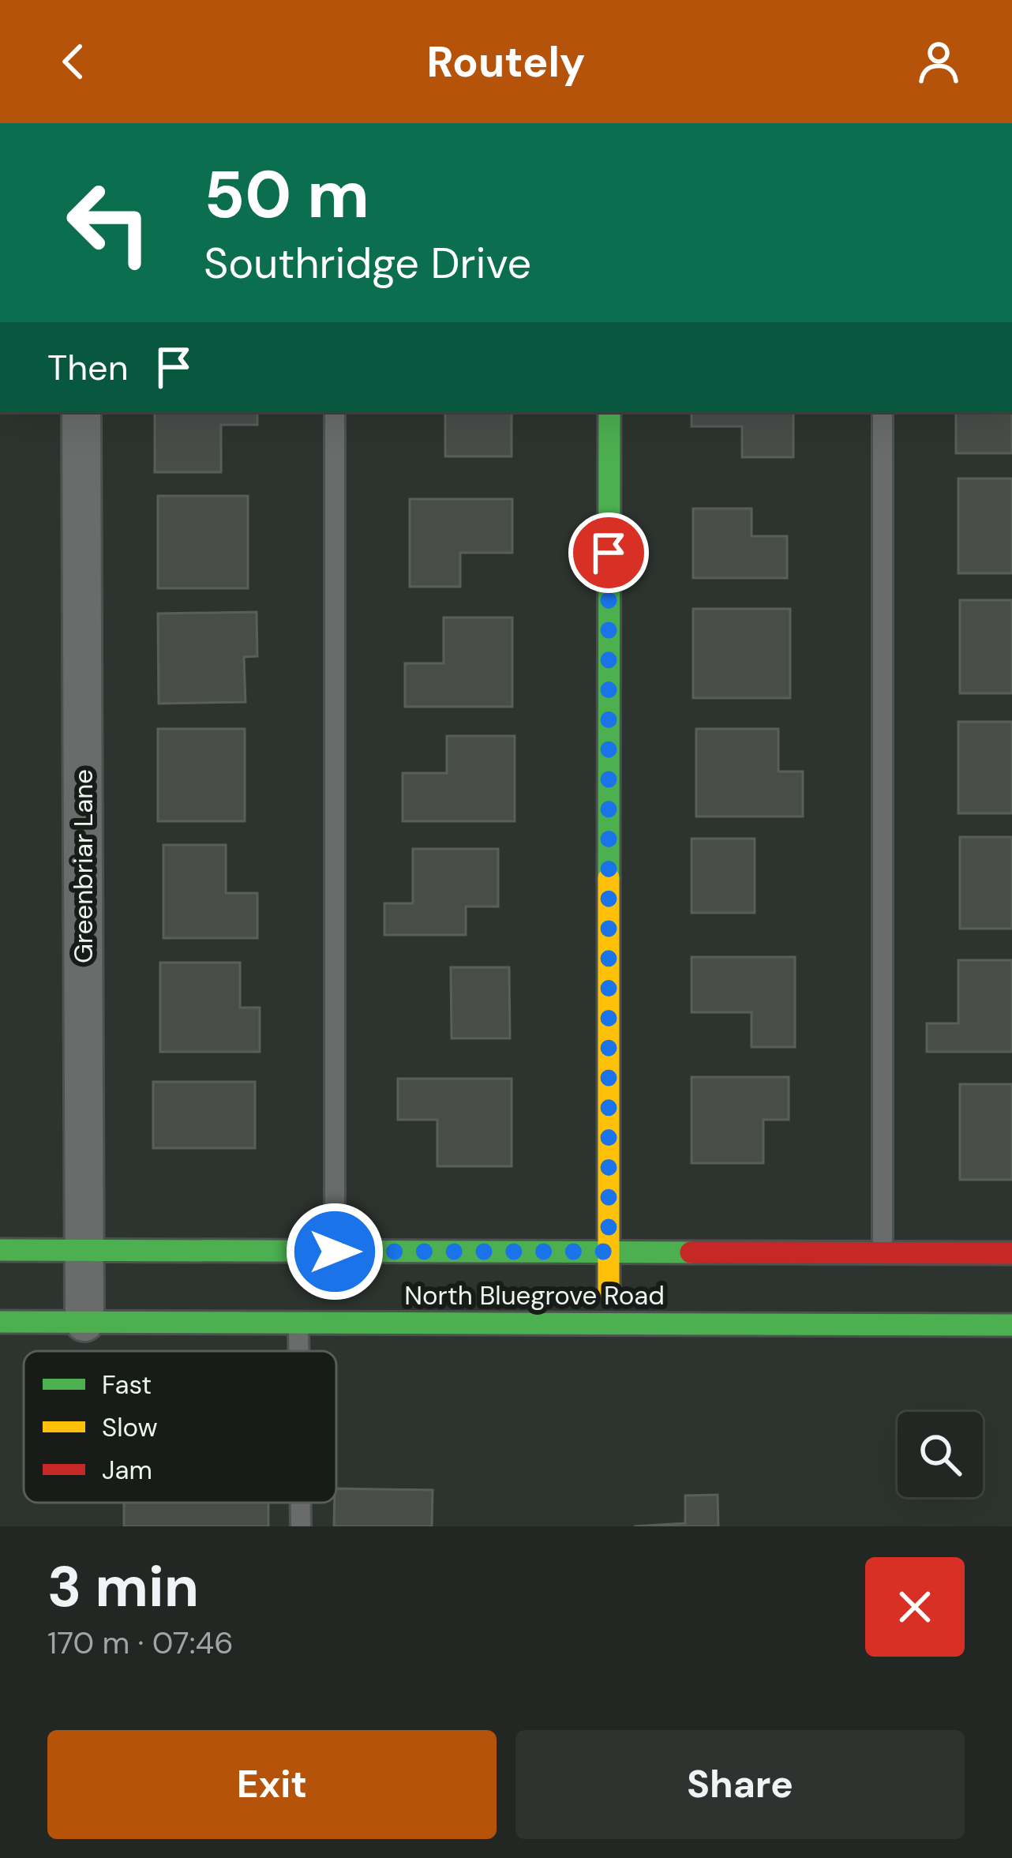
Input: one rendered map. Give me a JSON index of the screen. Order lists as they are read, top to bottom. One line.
{"streets":{"main road":["North Bluegrove Road"],"street":["Greenbriar Lane"]},"crossings":[["Greenbriar Lane","North Bluegrove Road"]],"legend":["Fast","Slow","Jam"],"page":{"header":"Routely","turn":["50 m","Southridge Drive"],"then":"Then","heading":["3 min","170 m · 07:46"],"buttons":["Exit","Share"]}}
